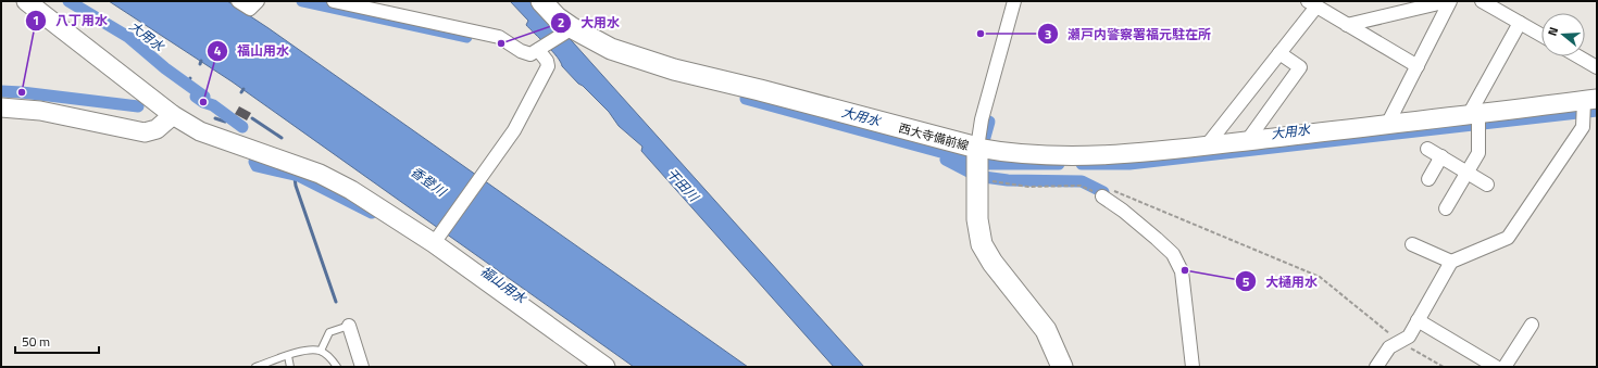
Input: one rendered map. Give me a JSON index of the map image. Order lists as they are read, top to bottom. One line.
{"streets":{"main road":["西大寺備前線"]},"water":["大用水","香登川","干田川","福山用水"],"places":["瀬戸内警察署福元駐在所","大用水","八丁用水","福山用水","大樋用水"],"scale_bar":"50 m","north":"left"}
